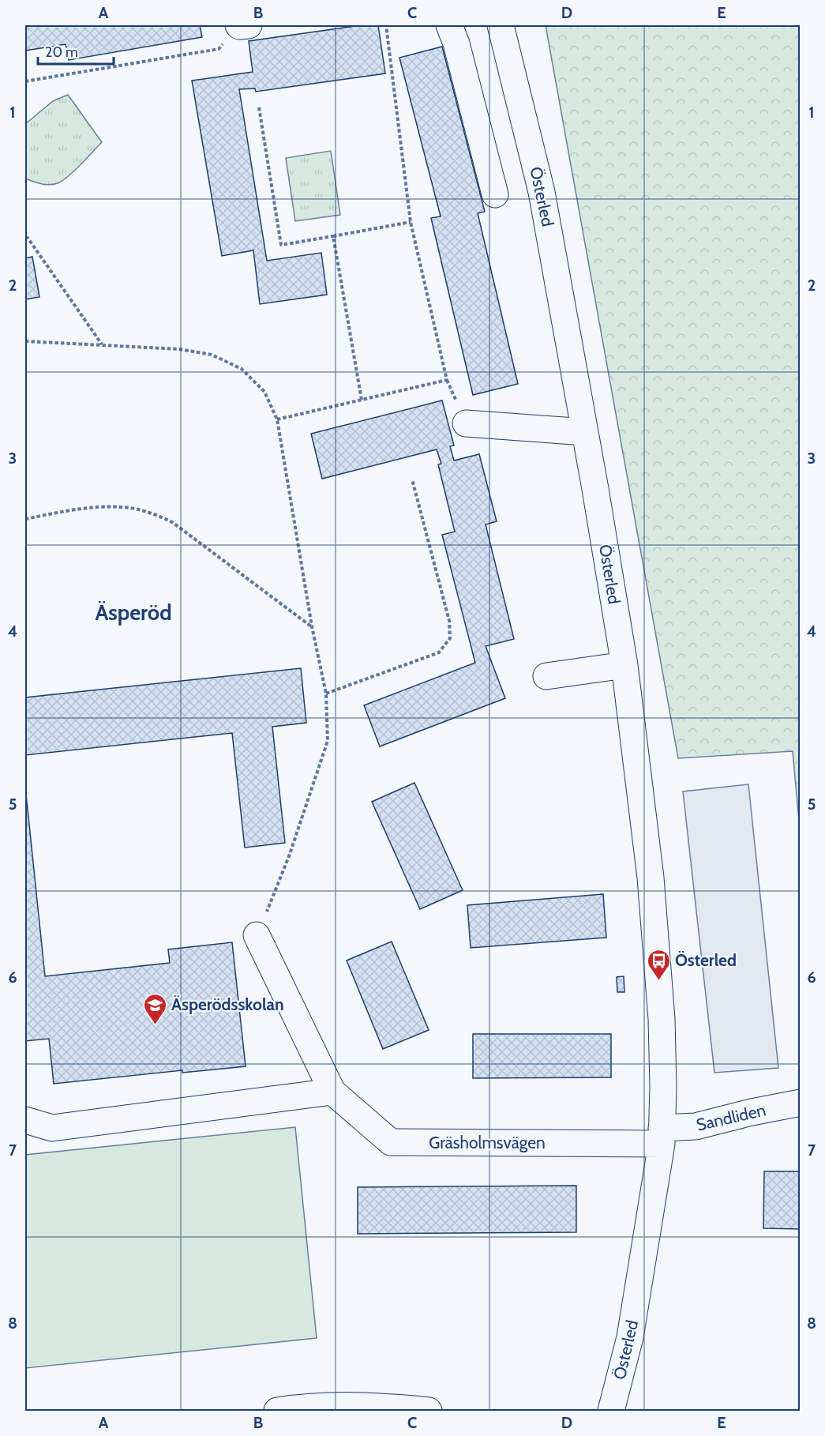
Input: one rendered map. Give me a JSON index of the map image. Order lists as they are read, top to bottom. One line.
{"streets":{"street":["Österled","Sandliden","Gräsholmsvägen"]},"crossings":[["Österled","Sandliden"],["Österled","Gräsholmsvägen"],["Sandliden","Gräsholmsvägen"]],"districts":["Äsperöd"],"places":{"bus stop":["Österled"],"school or university":["Äsperödsskolan"]},"scale_bar":"20 m","grid":{"columns":["A","B","C","D","E"],"rows":["1","2","3","4","5","6","7","8"]}}
